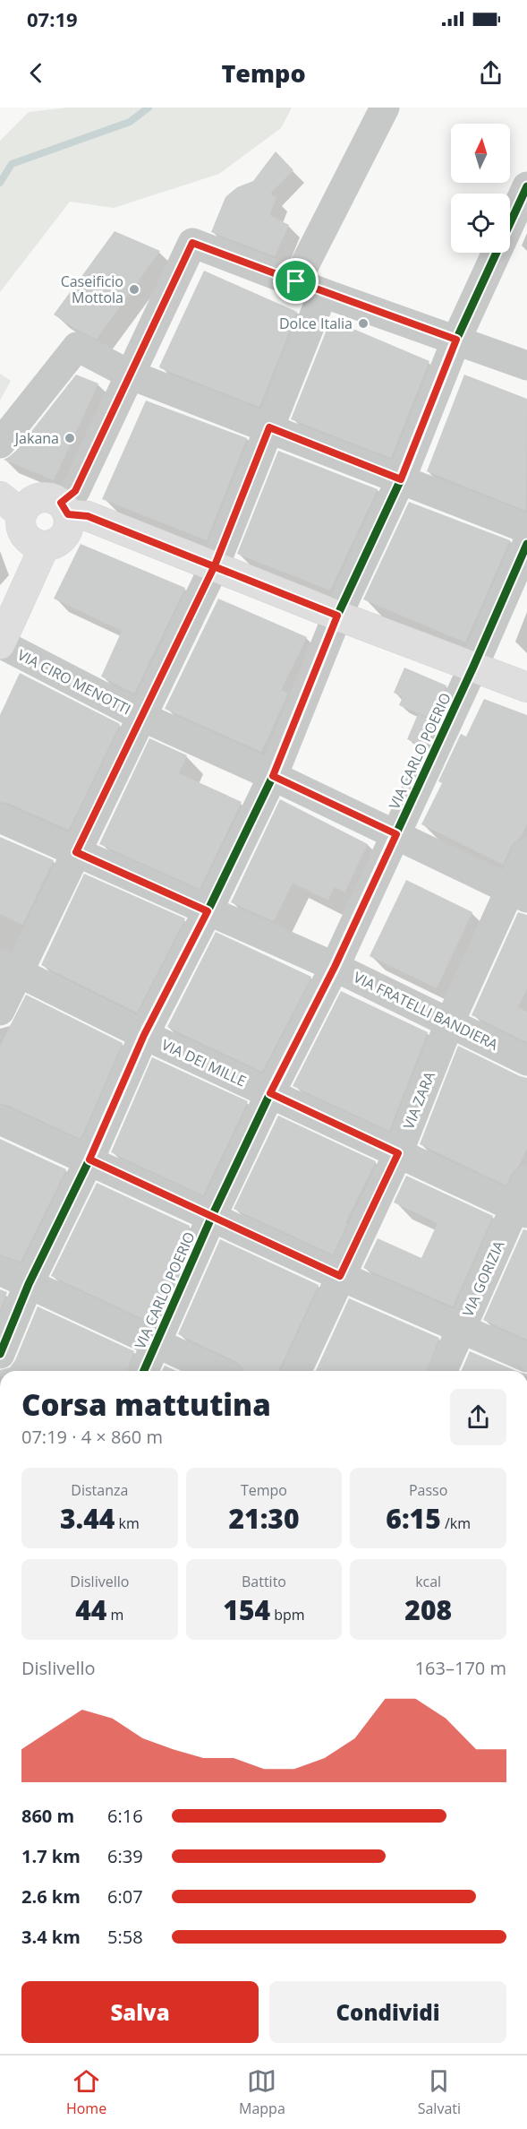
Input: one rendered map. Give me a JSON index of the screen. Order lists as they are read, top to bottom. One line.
{"streets":{"street":["VIA CIRO MENOTTI","VIA CARLO POERIO","VIA FRATELLI BANDIERA","VIA DEI MILLE","VIA ZARA","VIA GORIZIA"]},"crossings":[["VIA CIRO MENOTTI","VIA CARLO POERIO"],["VIA CIRO MENOTTI","VIA ZARA"],["VIA CARLO POERIO","VIA FRATELLI BANDIERA"],["VIA CARLO POERIO","VIA DEI MILLE"],["VIA FRATELLI BANDIERA","VIA ZARA"],["VIA DEI MILLE","VIA ZARA"],["VIA DEI MILLE","VIA GORIZIA"]],"places":["Caseificio Mottola","Dolce Italia","Jakana"],"north":"top","page":{"status":"07:19","header":"Tempo","heading":["Corsa mattutina","07:19 · 4 × 860 m"],"stats":[["Distanza","3.44 km"],["Tempo","21:30"],["Passo","6:15 /km"],["Dislivello","44 m"],["Battito","154 bpm"],["kcal","208"]],"chart":["Dislivello","163–170 m"],"list":[{"name":"860 m","note":"6:16"},{"name":"1.7 km","note":"6:39"},{"name":"2.6 km","note":"6:07"},{"name":"3.4 km","note":"5:58"}],"buttons":["Salva","Condividi"],"tabs":["Home","Mappa","Salvati"]}}
